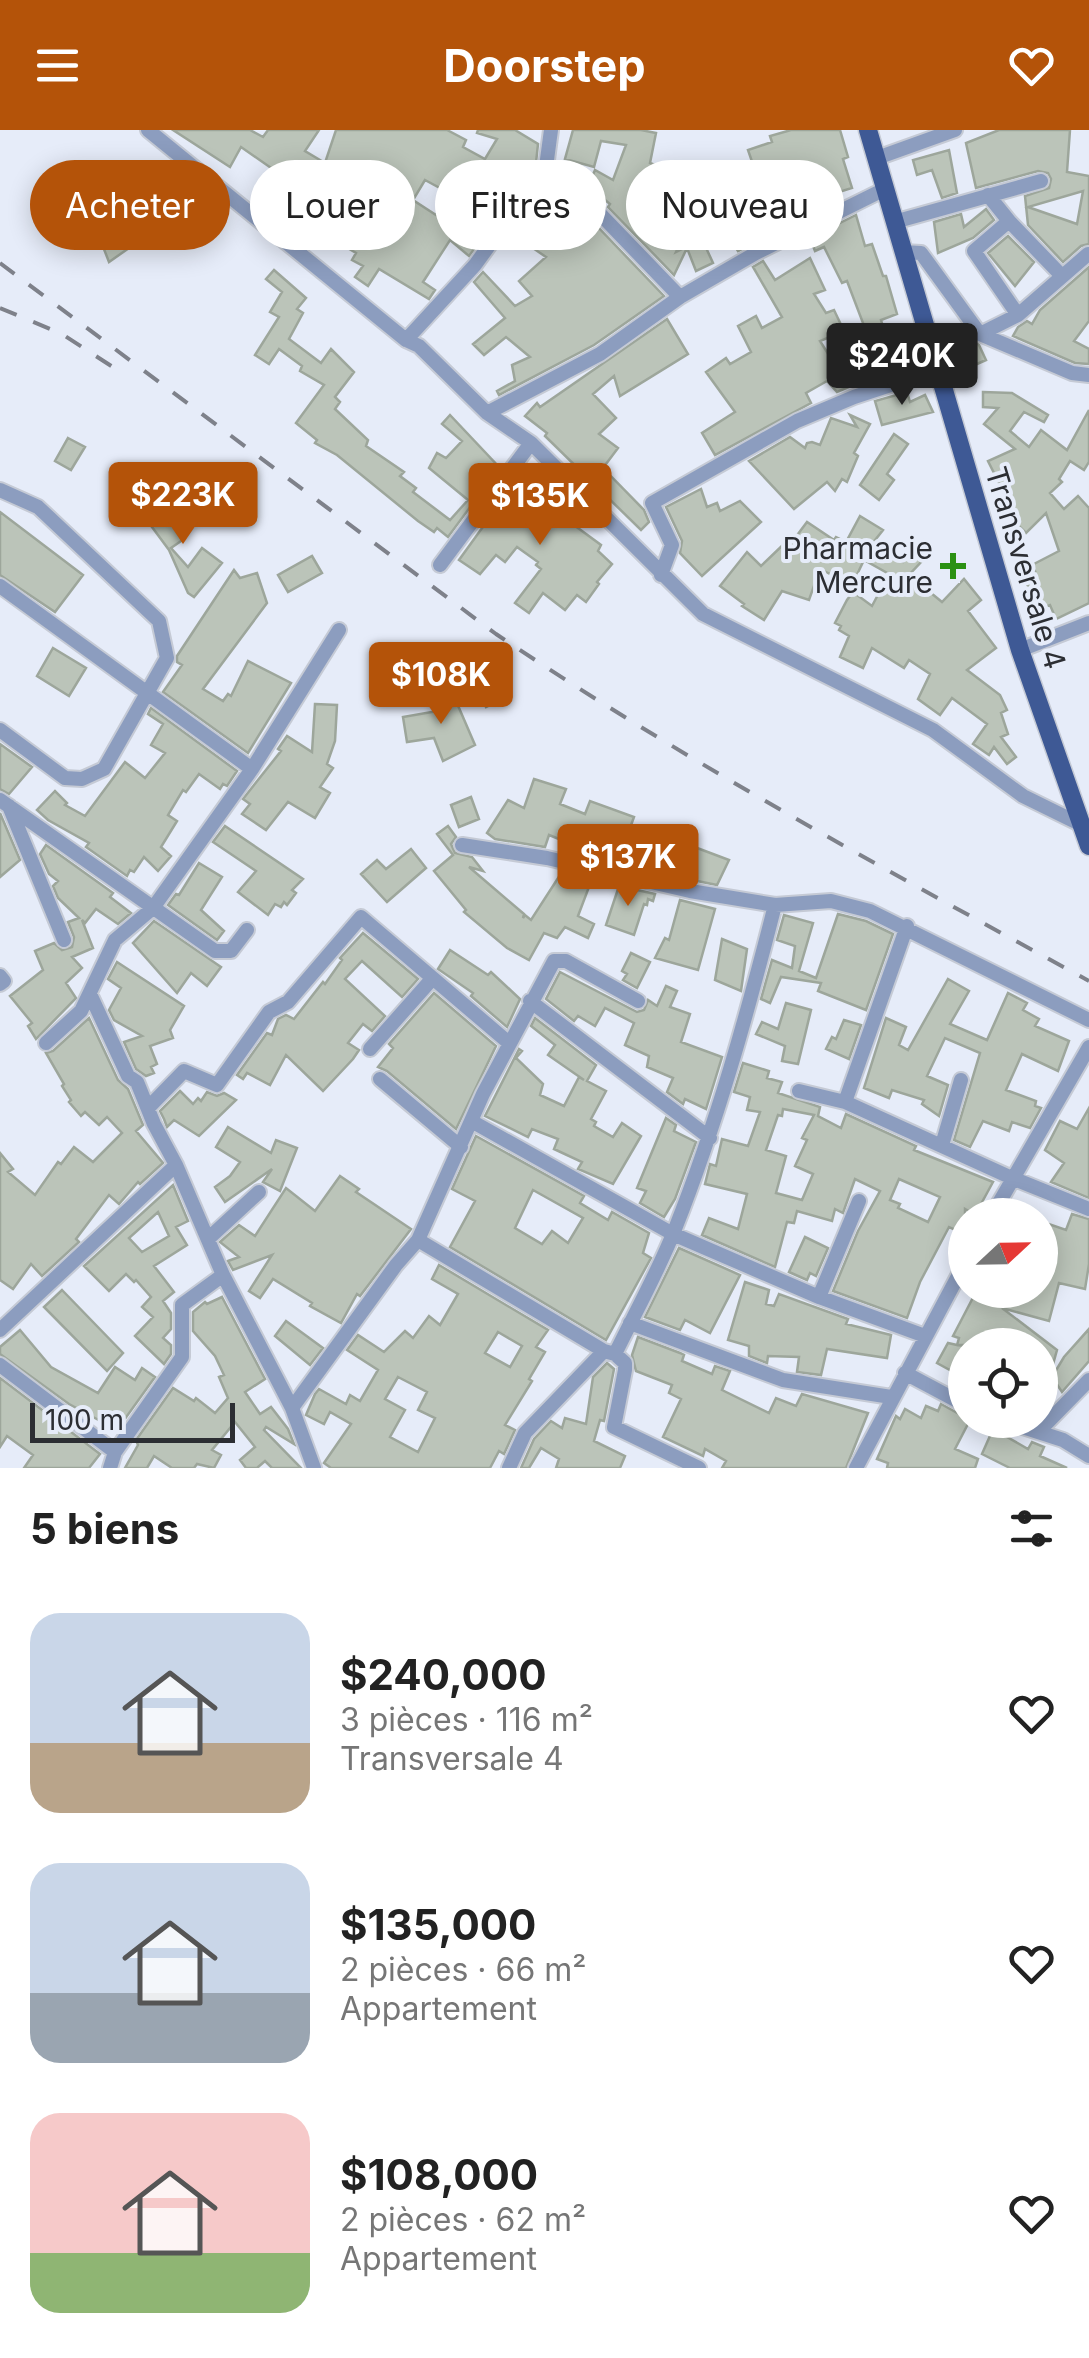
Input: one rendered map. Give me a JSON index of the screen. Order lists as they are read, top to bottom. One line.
{"streets":{"main road":["Transversale 4"]},"places":{"health":["Pharmacie Mercure"]},"scale_bar":"100 m","north":"right","page":{"header":"Doorstep","chip":["Acheter","Louer","Filtres","Nouveau"],"price":["$240K","$223K","$135K","$108K","$137K"],"scale":"100 m","heading":"5 biens","list":[{"name":"$240,000","note":"3 pièces · 116 m² · Transversale 4"},{"name":"$135,000","note":"2 pièces · 66 m² · Appartement"},{"name":"$108,000","note":"2 pièces · 62 m² · Appartement"}]}}
